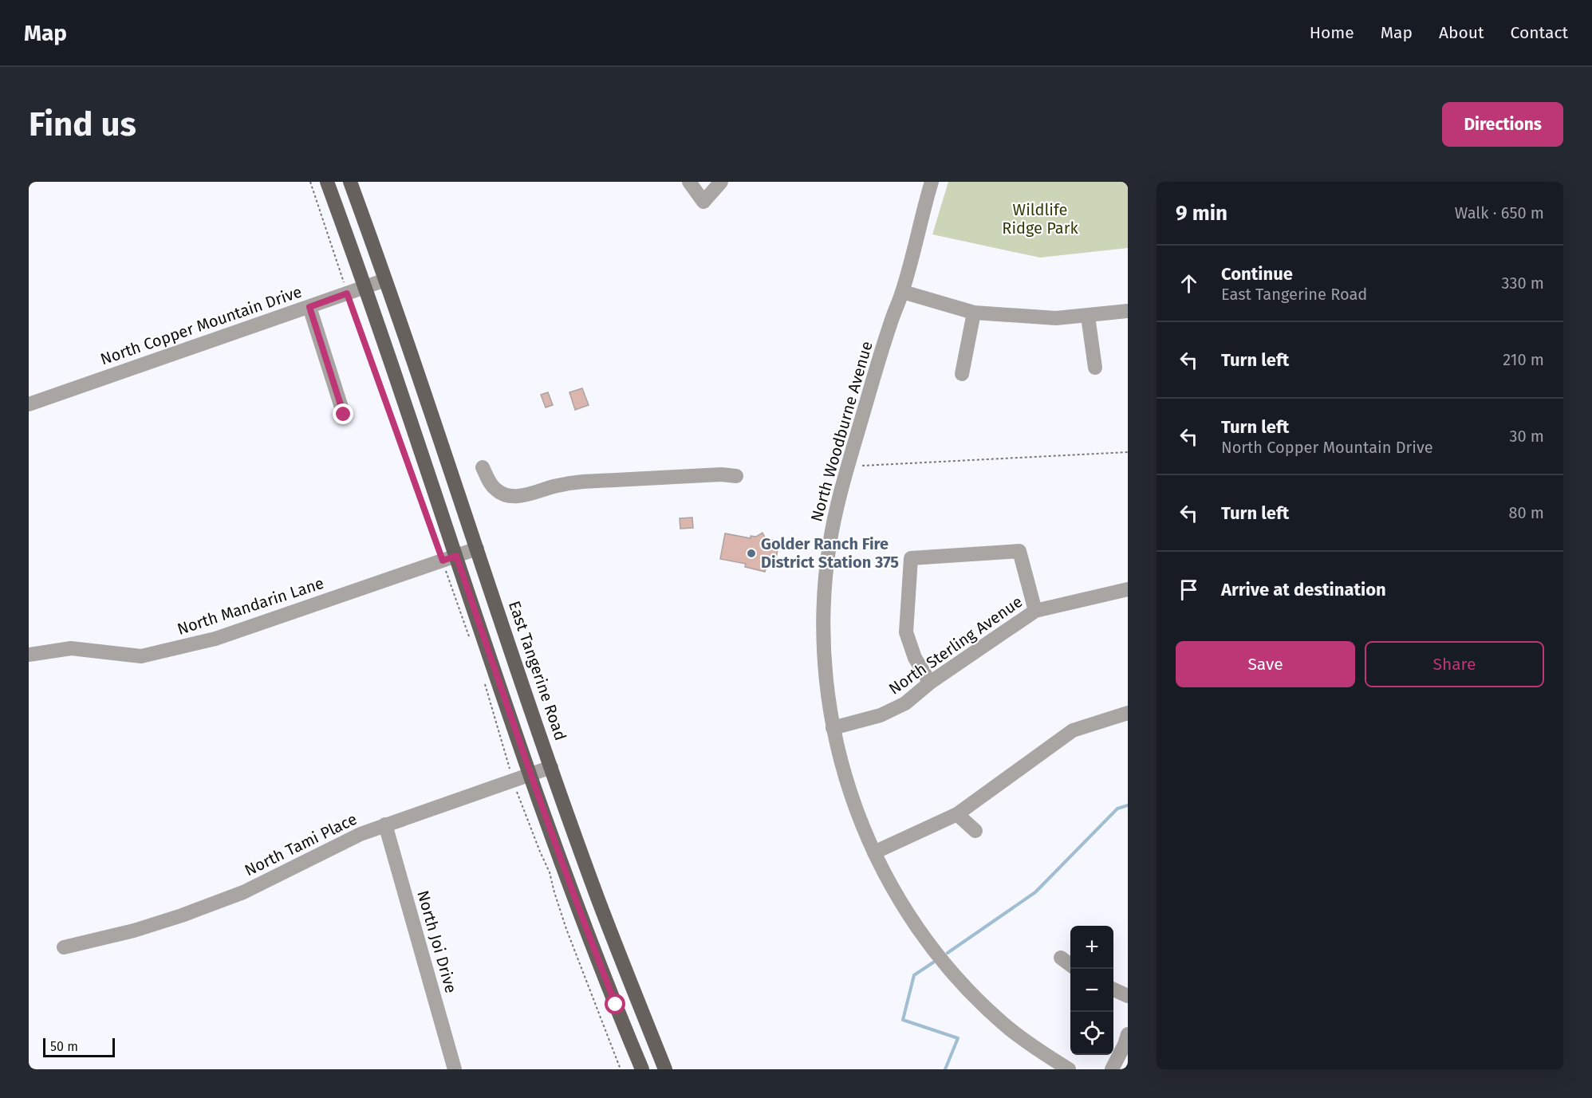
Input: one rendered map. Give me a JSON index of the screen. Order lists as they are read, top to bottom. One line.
{"streets":{"main road":["East Tangerine Road"],"street":["North Copper Mountain Drive","North Woodburne Avenue","North Mandarin Lane","North Sterling Avenue","North Tami Place","North Joi Drive"]},"crossings":[["North Copper Mountain Drive","East Tangerine Road"],["North Woodburne Avenue","North Sterling Avenue"],["North Mandarin Lane","East Tangerine Road"],["East Tangerine Road","North Tami Place"],["North Tami Place","North Joi Drive"]],"parks":["Wildlife Ridge Park"],"places":["Golder Ranch Fire District Station 375"],"scale_bar":"50 m","page":{"header":"Map","nav":["Home","Map","About","Contact"],"buttons":["Directions",["Save","Share"]],"title":"Find us","heading":["9 min","Walk · 650 m"],"list":[["Continue","East Tangerine Road","330 m"],["Turn left","210 m"],["Turn left","North Copper Mountain Drive","30 m"],["Turn left","80 m"],"Arrive at destination"],"map_buttons":["+","−"],"scale":"50 m"}}
